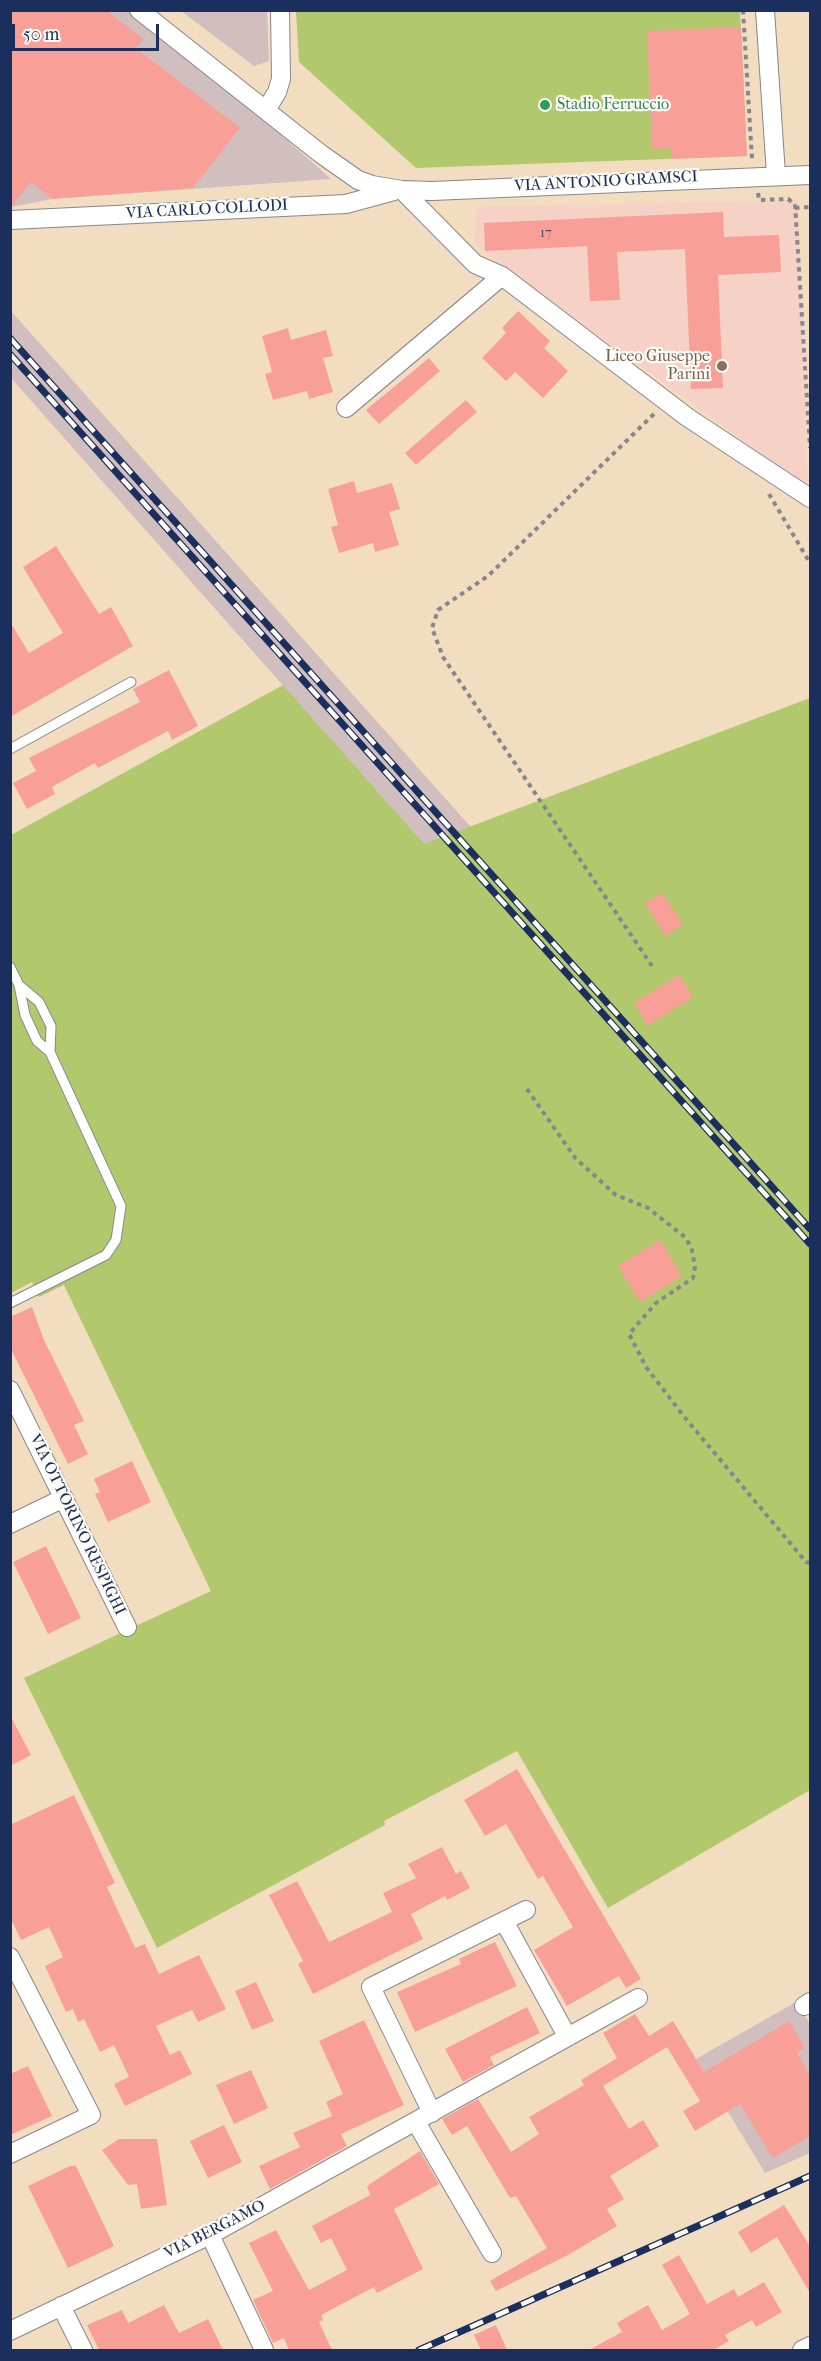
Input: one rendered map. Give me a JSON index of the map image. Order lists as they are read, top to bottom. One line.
{"streets":{"street":["VIA ANTONIO GRAMSCI","VIA CARLO COLLODI","VIA OTTORINO RESPIGHI","VIA BERGAMO"]},"crossings":[["VIA ANTONIO GRAMSCI","VIA CARLO COLLODI"]],"places":["Stadio Ferruccio","Liceo Giuseppe Parini"],"house_numbers":["17"],"scale_bar":"50 m"}
